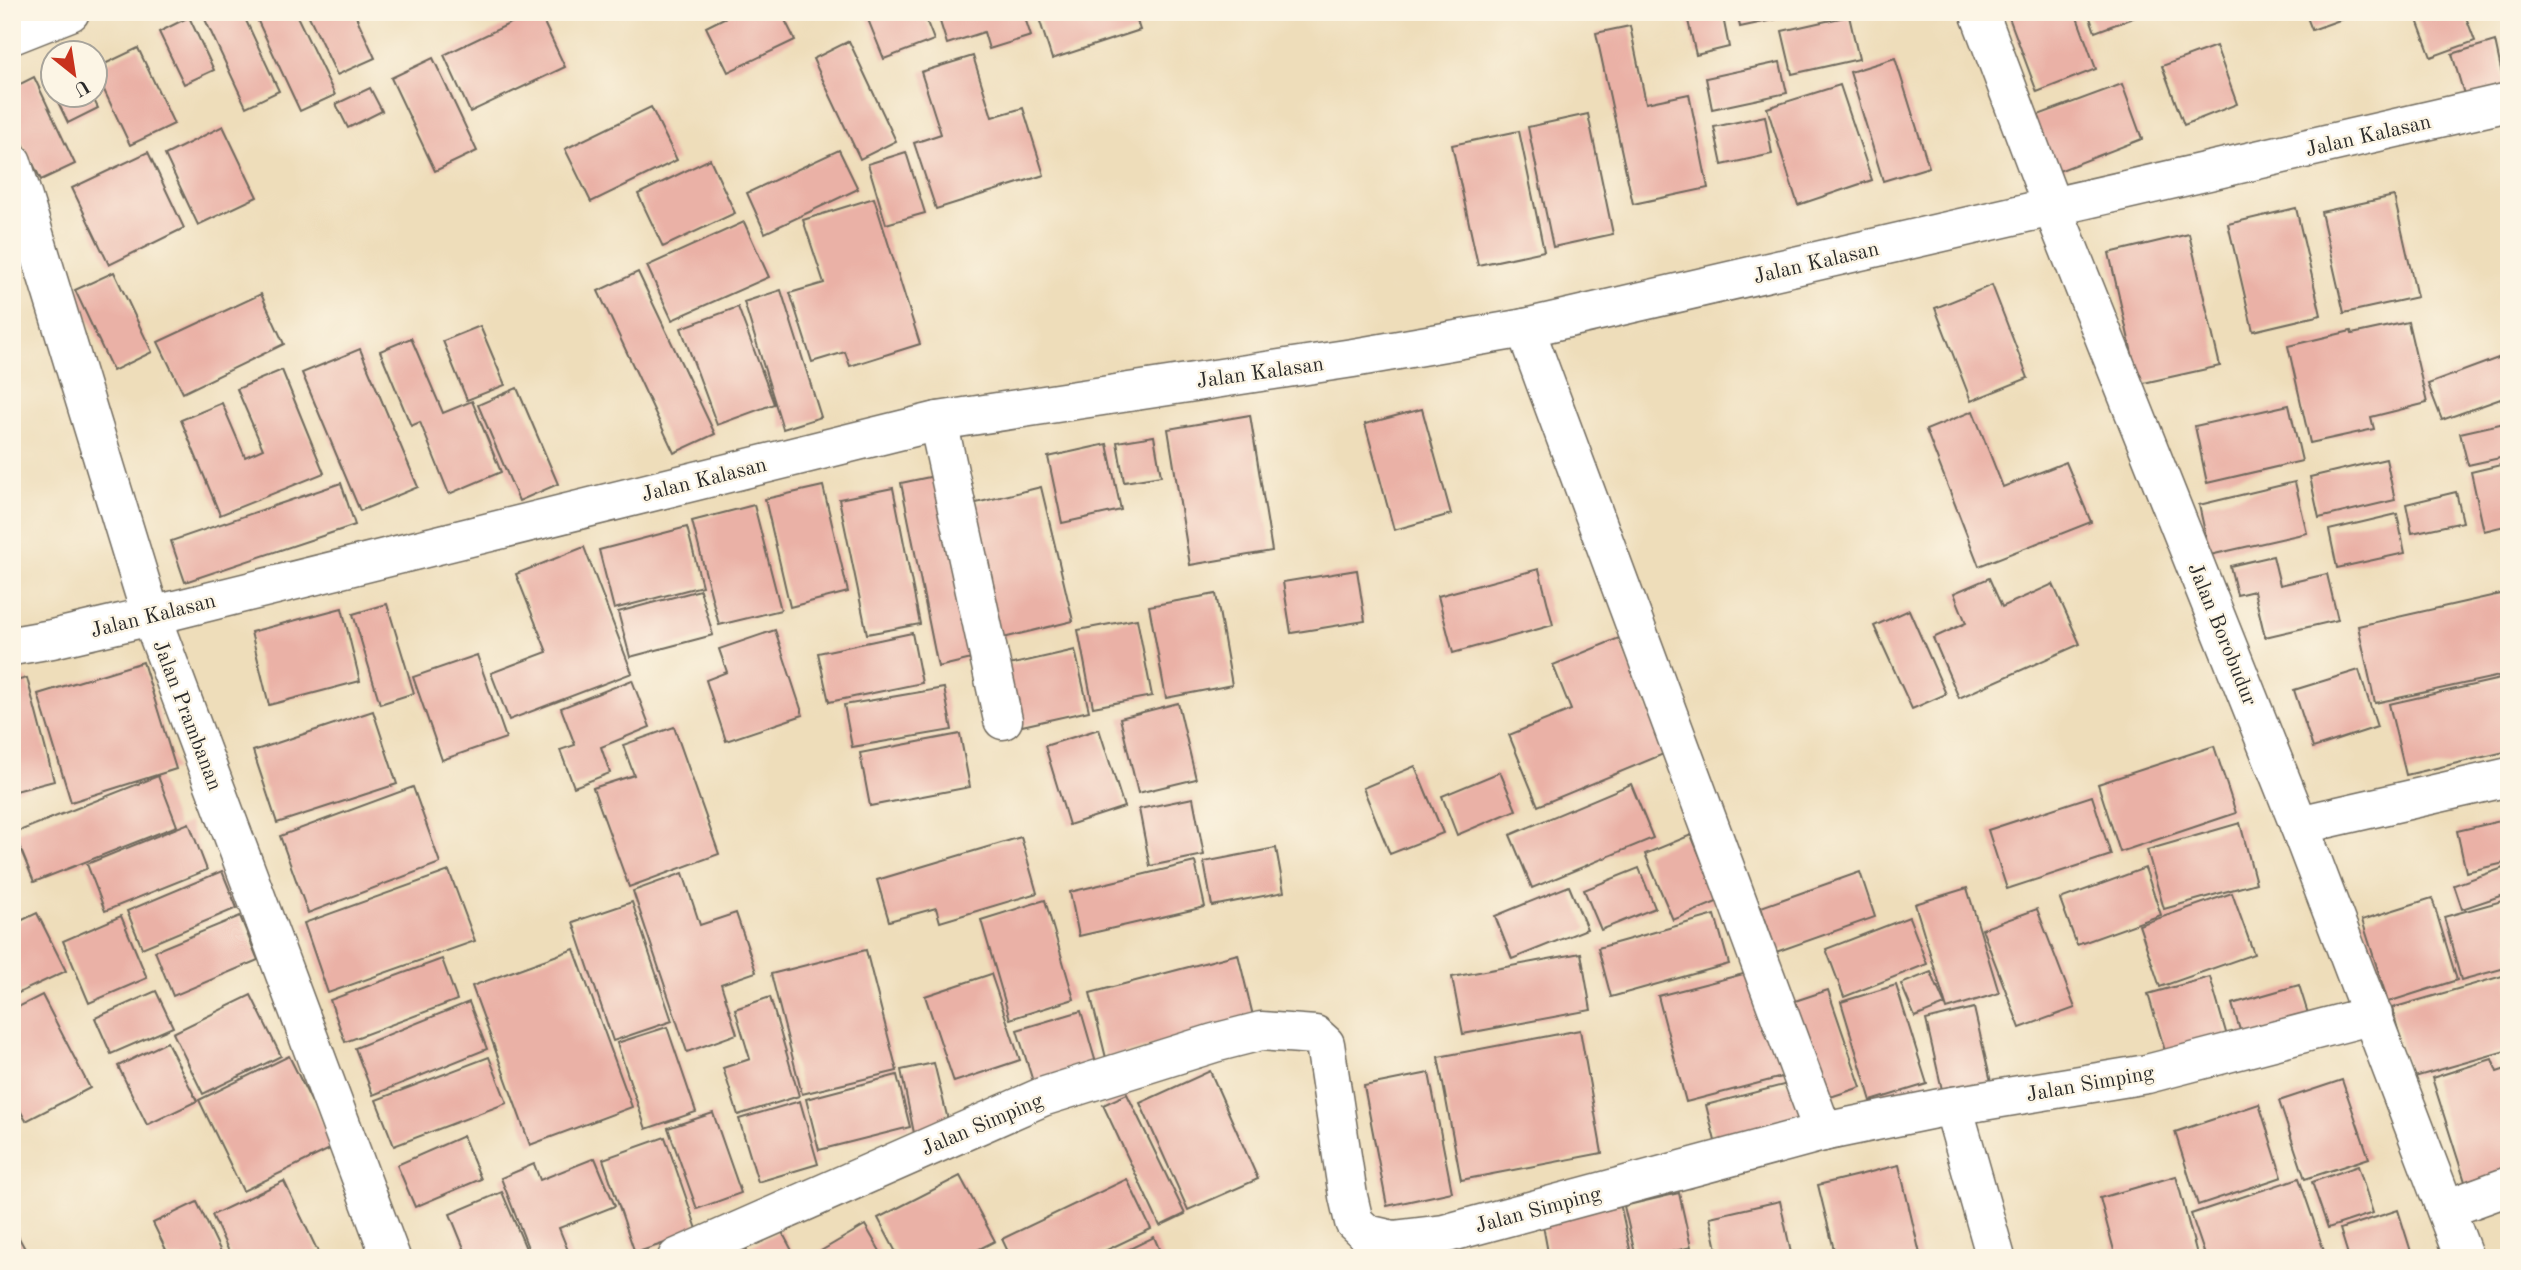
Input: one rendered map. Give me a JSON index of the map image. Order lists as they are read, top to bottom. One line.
{"streets":{"street":["Jalan Kalasan","Jalan Borobudur","Jalan Prambanan","Jalan Simping"]},"crossings":[["Jalan Kalasan","Jalan Borobudur"],["Jalan Kalasan","Jalan Prambanan"],["Jalan Borobudur","Jalan Simping"]],"north":"bottom right"}
